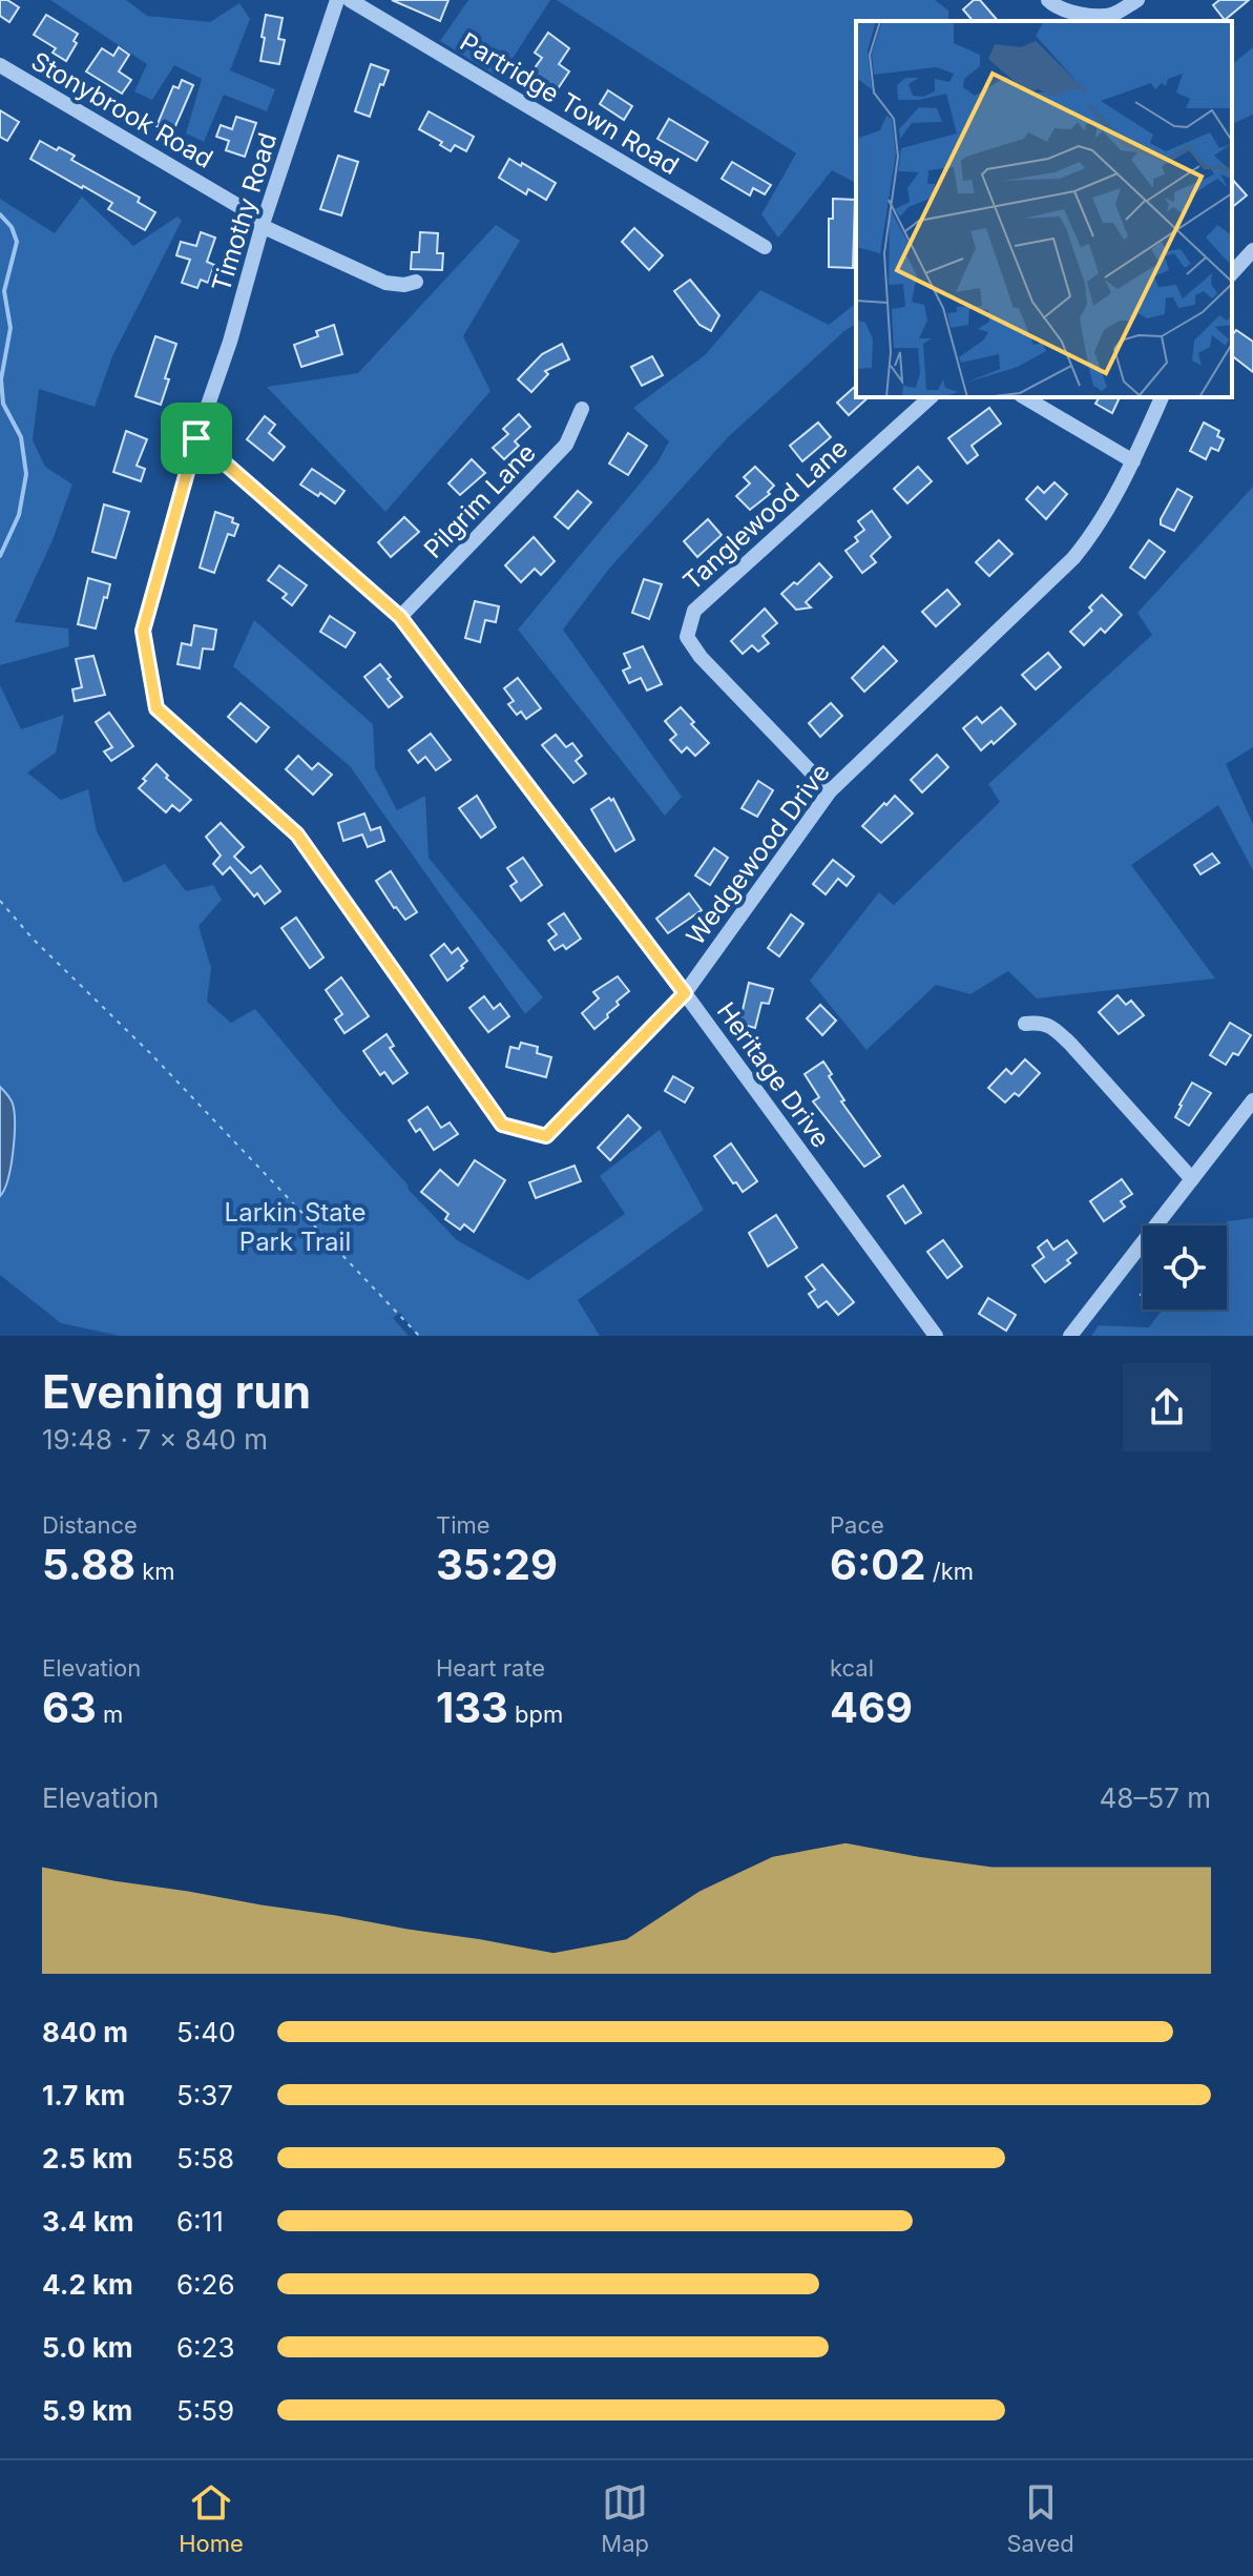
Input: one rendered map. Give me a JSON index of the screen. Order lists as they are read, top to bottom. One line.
{"streets":{"street":["Partridge Town Road","Stonybrook Road","Timothy Road","Pilgrim Lane","Tanglewood Lane","Wedgewood Drive","Heritage Drive"]},"crossings":[["Stonybrook Road","Timothy Road"],["Timothy Road","Wedgewood Drive"],["Timothy Road","Heritage Drive"],["Pilgrim Lane","Heritage Drive"],["Tanglewood Lane","Wedgewood Drive"],["Wedgewood Drive","Heritage Drive"]],"parks":["Larkin State Park Trail"],"page":{"heading":["Evening run","19:48 · 7 × 840 m"],"stats":[["Distance","5.88 km"],["Time","35:29"],["Pace","6:02 /km"],["Elevation","63 m"],["Heart rate","133 bpm"],["kcal","469"]],"chart":["Elevation","48–57 m"],"list":[{"name":"840 m","note":"5:40"},{"name":"1.7 km","note":"5:37"},{"name":"2.5 km","note":"5:58"},{"name":"3.4 km","note":"6:11"},{"name":"4.2 km","note":"6:26"},{"name":"5.0 km","note":"6:23"},{"name":"5.9 km","note":"5:59"}],"tabs":["Home","Map","Saved"]}}
